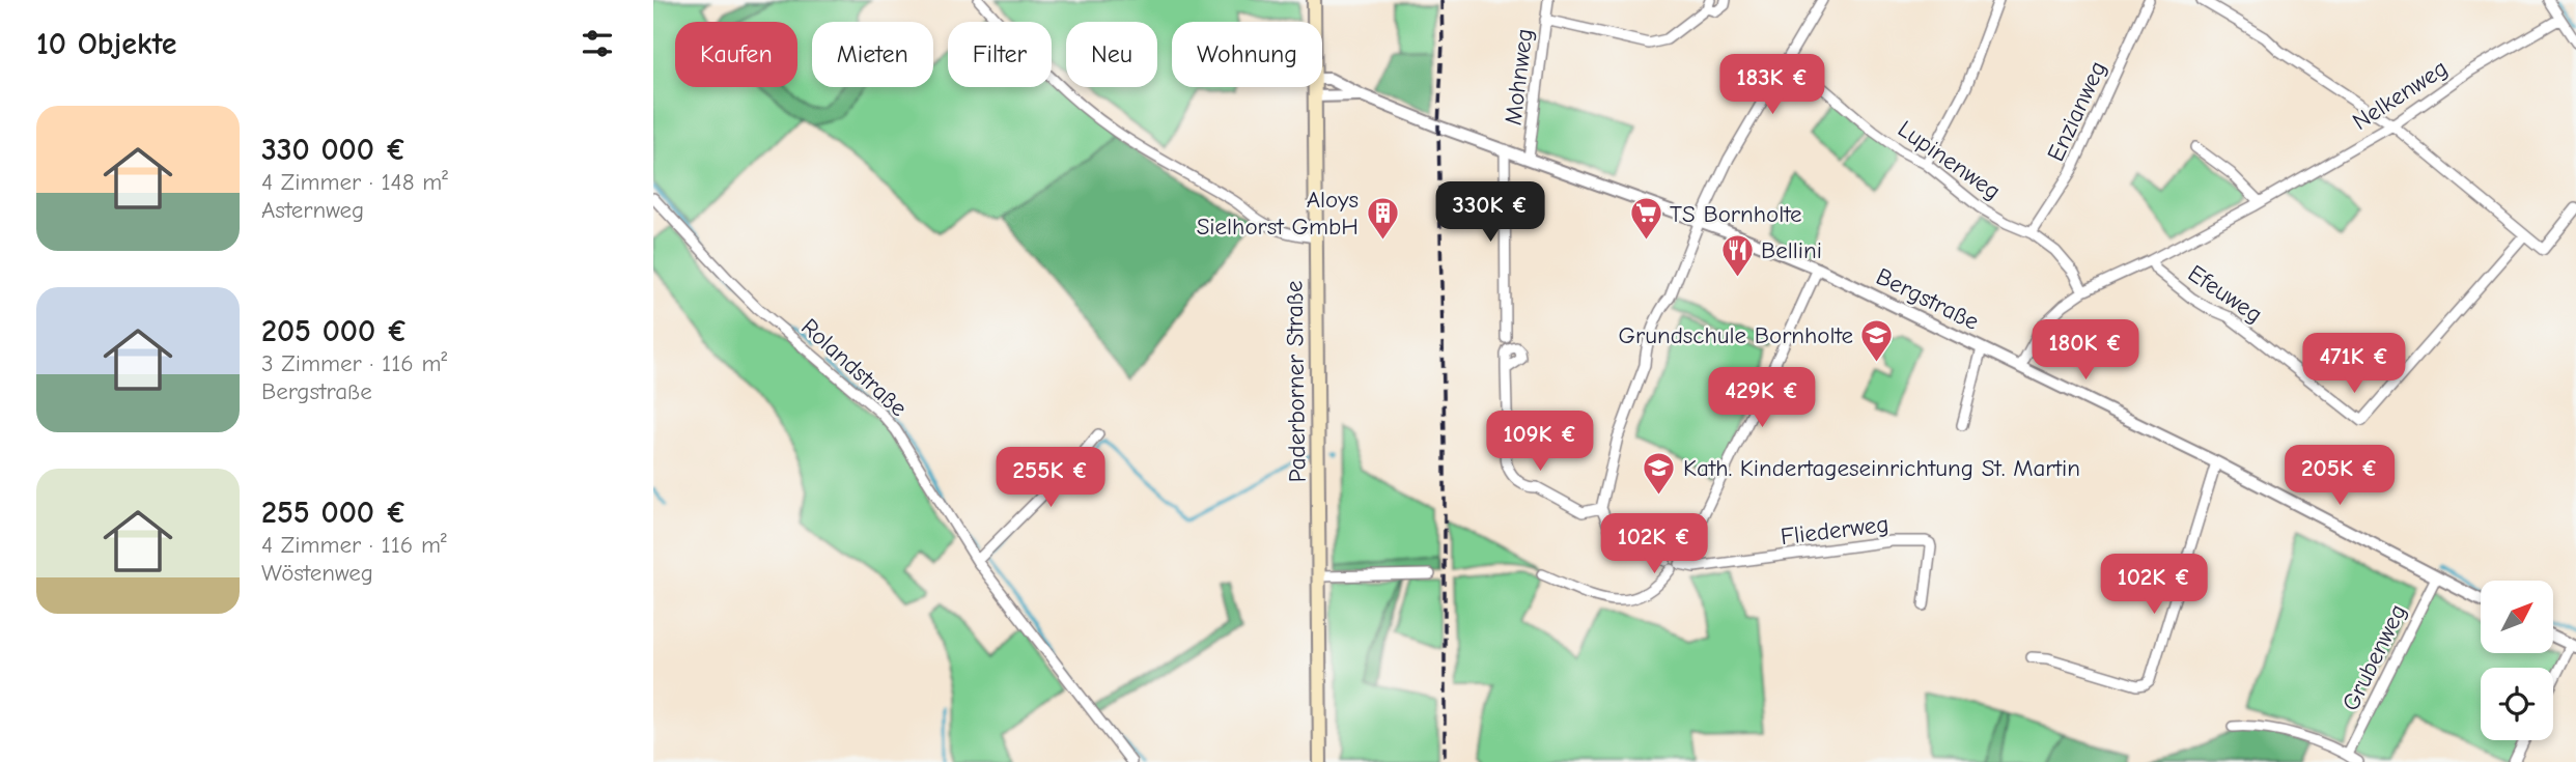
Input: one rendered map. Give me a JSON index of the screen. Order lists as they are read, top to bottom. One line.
{"streets":{"main road":["Paderborner Straße"],"street":["Mohnweg","Nelkenweg","Enzianweg","Lupinenweg","Efeuweg","Bergstraße","Rolandstraße","Fliederweg","Grubenweg"]},"crossings":[["Mohnweg","Bergstraße"],["Nelkenweg","Lupinenweg"],["Nelkenweg","Efeuweg"],["Nelkenweg","Bergstraße"],["Enzianweg","Lupinenweg"],["Bergstraße","Paderborner Straße"],["Bergstraße","Grubenweg"]],"places":{"building":["Aloys Sielhorst GmbH"],"supermarket":["TS Bornholte"],"restaurant":["Bellini"],"school or university":["Grundschule Bornholte","Kath. Kindertageseinrichtung St. Martin"]},"north":"top right","page":{"heading":"10 Objekte","chip":["Kaufen","Mieten","Filter","Neu","Wohnung"],"price":["183K €","330K €","180K €","471K €","429K €","109K €","205K €","255K €","102K €","102K €"],"list":[{"name":"330 000 €","note":"4 Zimmer · 148 m² · Asternweg"},{"name":"205 000 €","note":"3 Zimmer · 116 m² · Bergstraße"},{"name":"255 000 €","note":"4 Zimmer · 116 m² · Wöstenweg"}]}}
